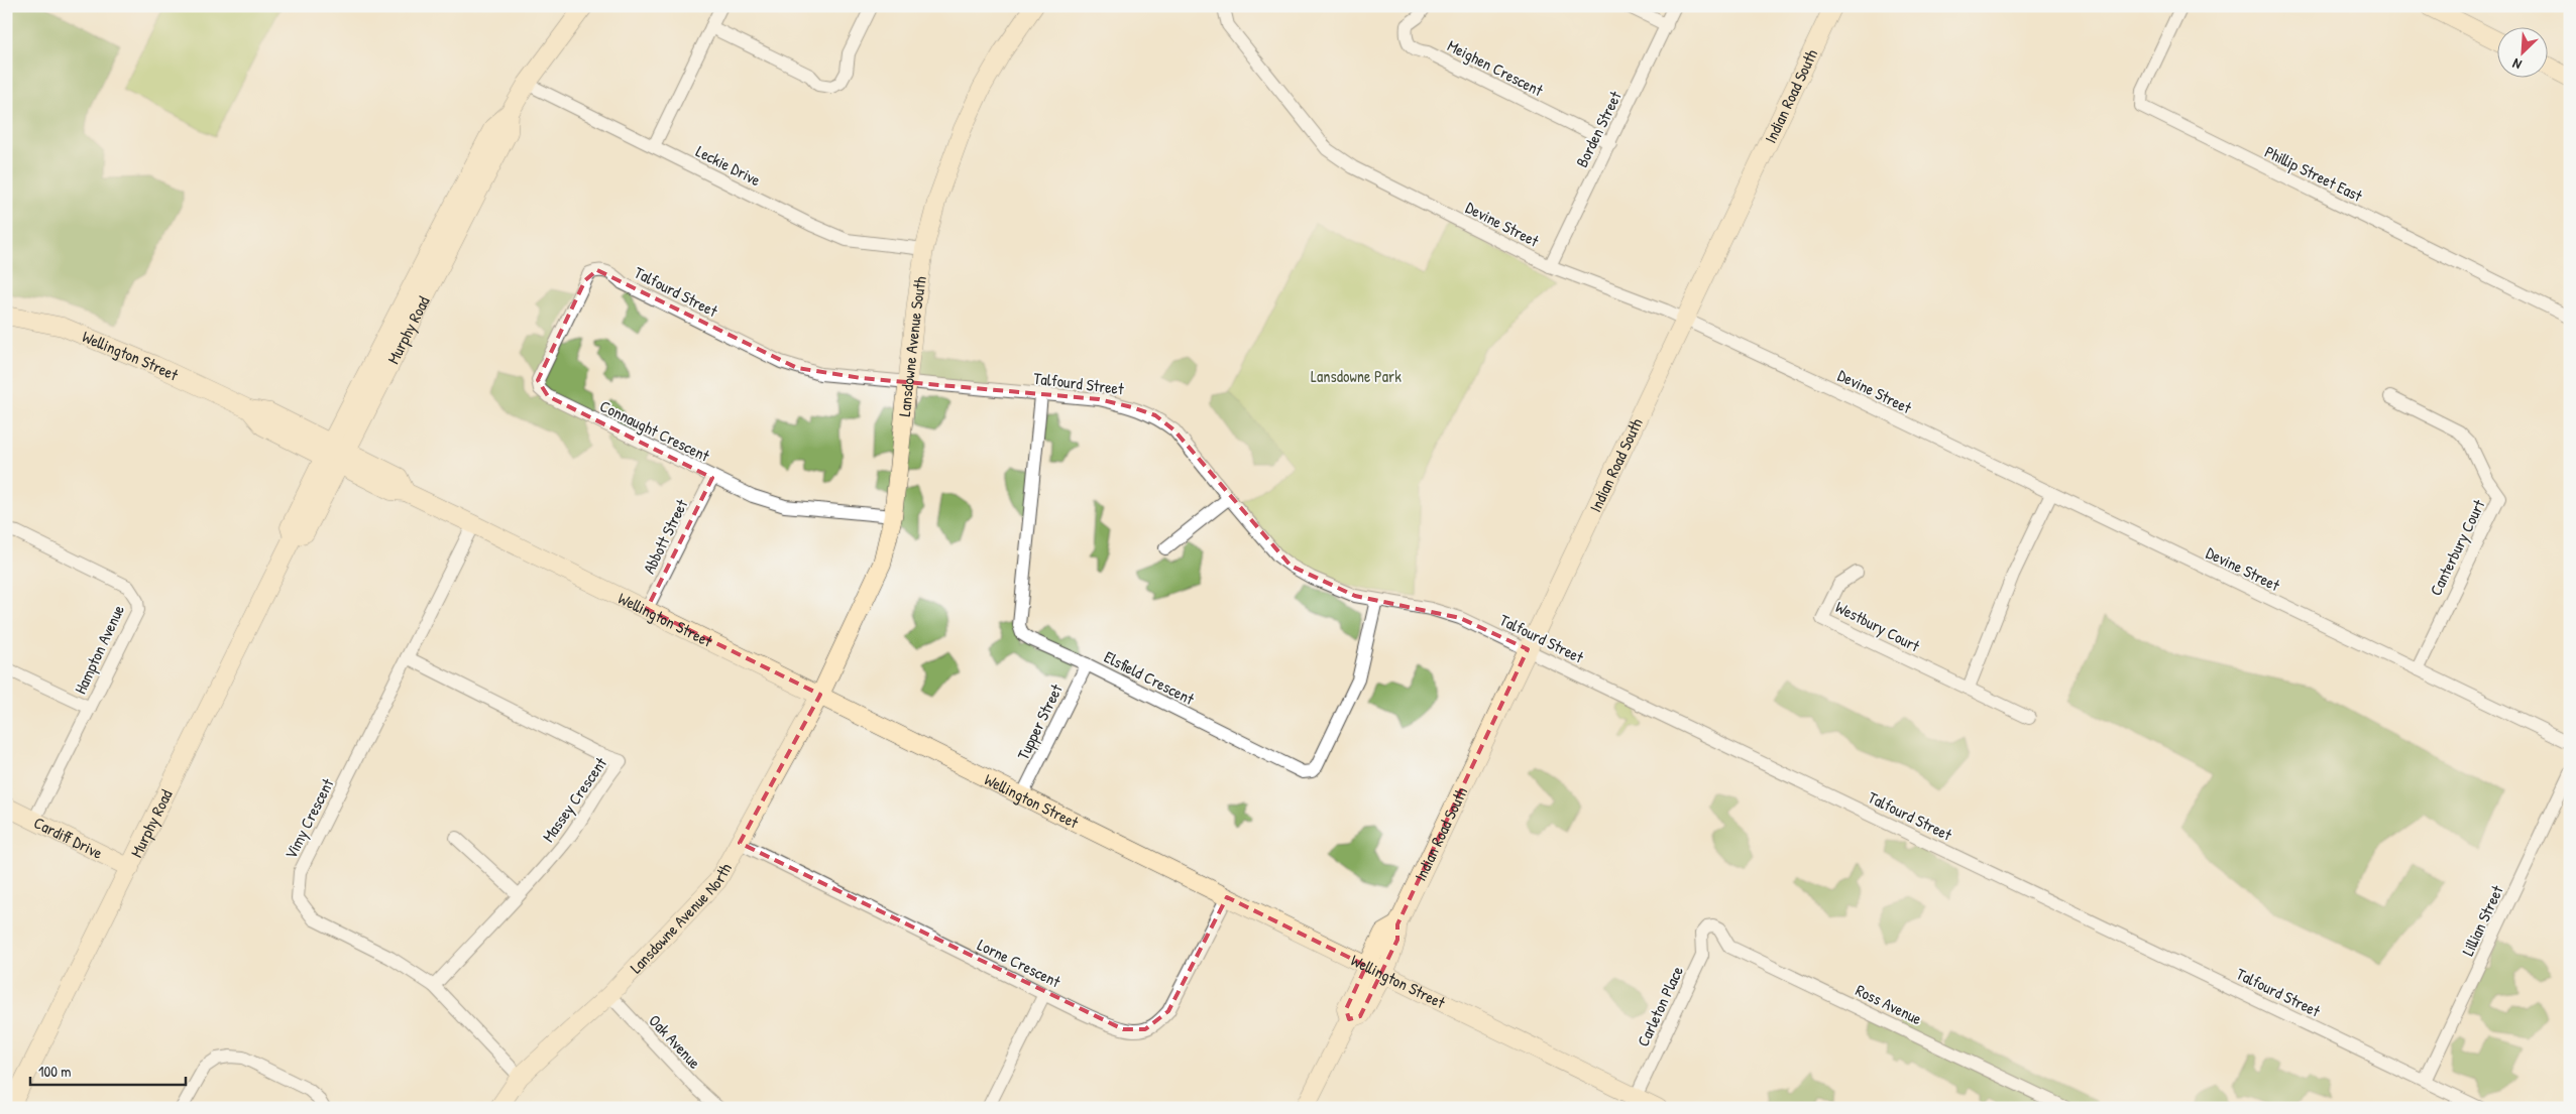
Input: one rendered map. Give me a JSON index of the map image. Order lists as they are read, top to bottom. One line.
{"streets":{"main road":["Indian Road South","Murphy Road","Lansdowne Avenue South","Wellington Street","Cardiff Drive","Lansdowne Avenue North"],"street":["Meighen Crescent","Borden Street","Leckie Drive","Phillip Street East","Devine Street","Talfourd Street","Connaught Crescent","Abbott Street","Canterbury Court","Westbury Court","Hampton Avenue","Elsfield Crescent","Tupper Street","Massey Crescent","Vimy Crescent","Lillian Street","Lorne Crescent","Ross Avenue","Carleton Place","Oak Avenue"]},"crossings":[["Meighen Crescent","Borden Street"],["Indian Road South","Devine Street"],["Indian Road South","Talfourd Street"],["Indian Road South","Wellington Street"],["Borden Street","Devine Street"],["Leckie Drive","Murphy Road"],["Leckie Drive","Lansdowne Avenue South"],["Devine Street","Canterbury Court"],["Talfourd Street","Lansdowne Avenue South"],["Talfourd Street","Connaught Crescent"],["Talfourd Street","Elsfield Crescent"],["Talfourd Street","Lillian Street"],["Murphy Road","Wellington Street"],["Murphy Road","Cardiff Drive"],["Lansdowne Avenue South","Wellington Street"],["Lansdowne Avenue South","Connaught Crescent"],["Lansdowne Avenue South","Lansdowne Avenue North"],["Wellington Street","Abbott Street"],["Wellington Street","Tupper Street"],["Wellington Street","Vimy Crescent"],["Wellington Street","Lansdowne Avenue North"],["Wellington Street","Lorne Crescent"],["Wellington Street","Carleton Place"],["Connaught Crescent","Abbott Street"],["Hampton Avenue","Cardiff Drive"],["Elsfield Crescent","Tupper Street"],["Massey Crescent","Vimy Crescent"],["Vimy Crescent","Lansdowne Avenue North"],["Lansdowne Avenue North","Lorne Crescent"],["Lansdowne Avenue North","Oak Avenue"],["Ross Avenue","Carleton Place"]],"parks":["Lansdowne Park"],"scale_bar":"100 m","north":"bottom left"}
